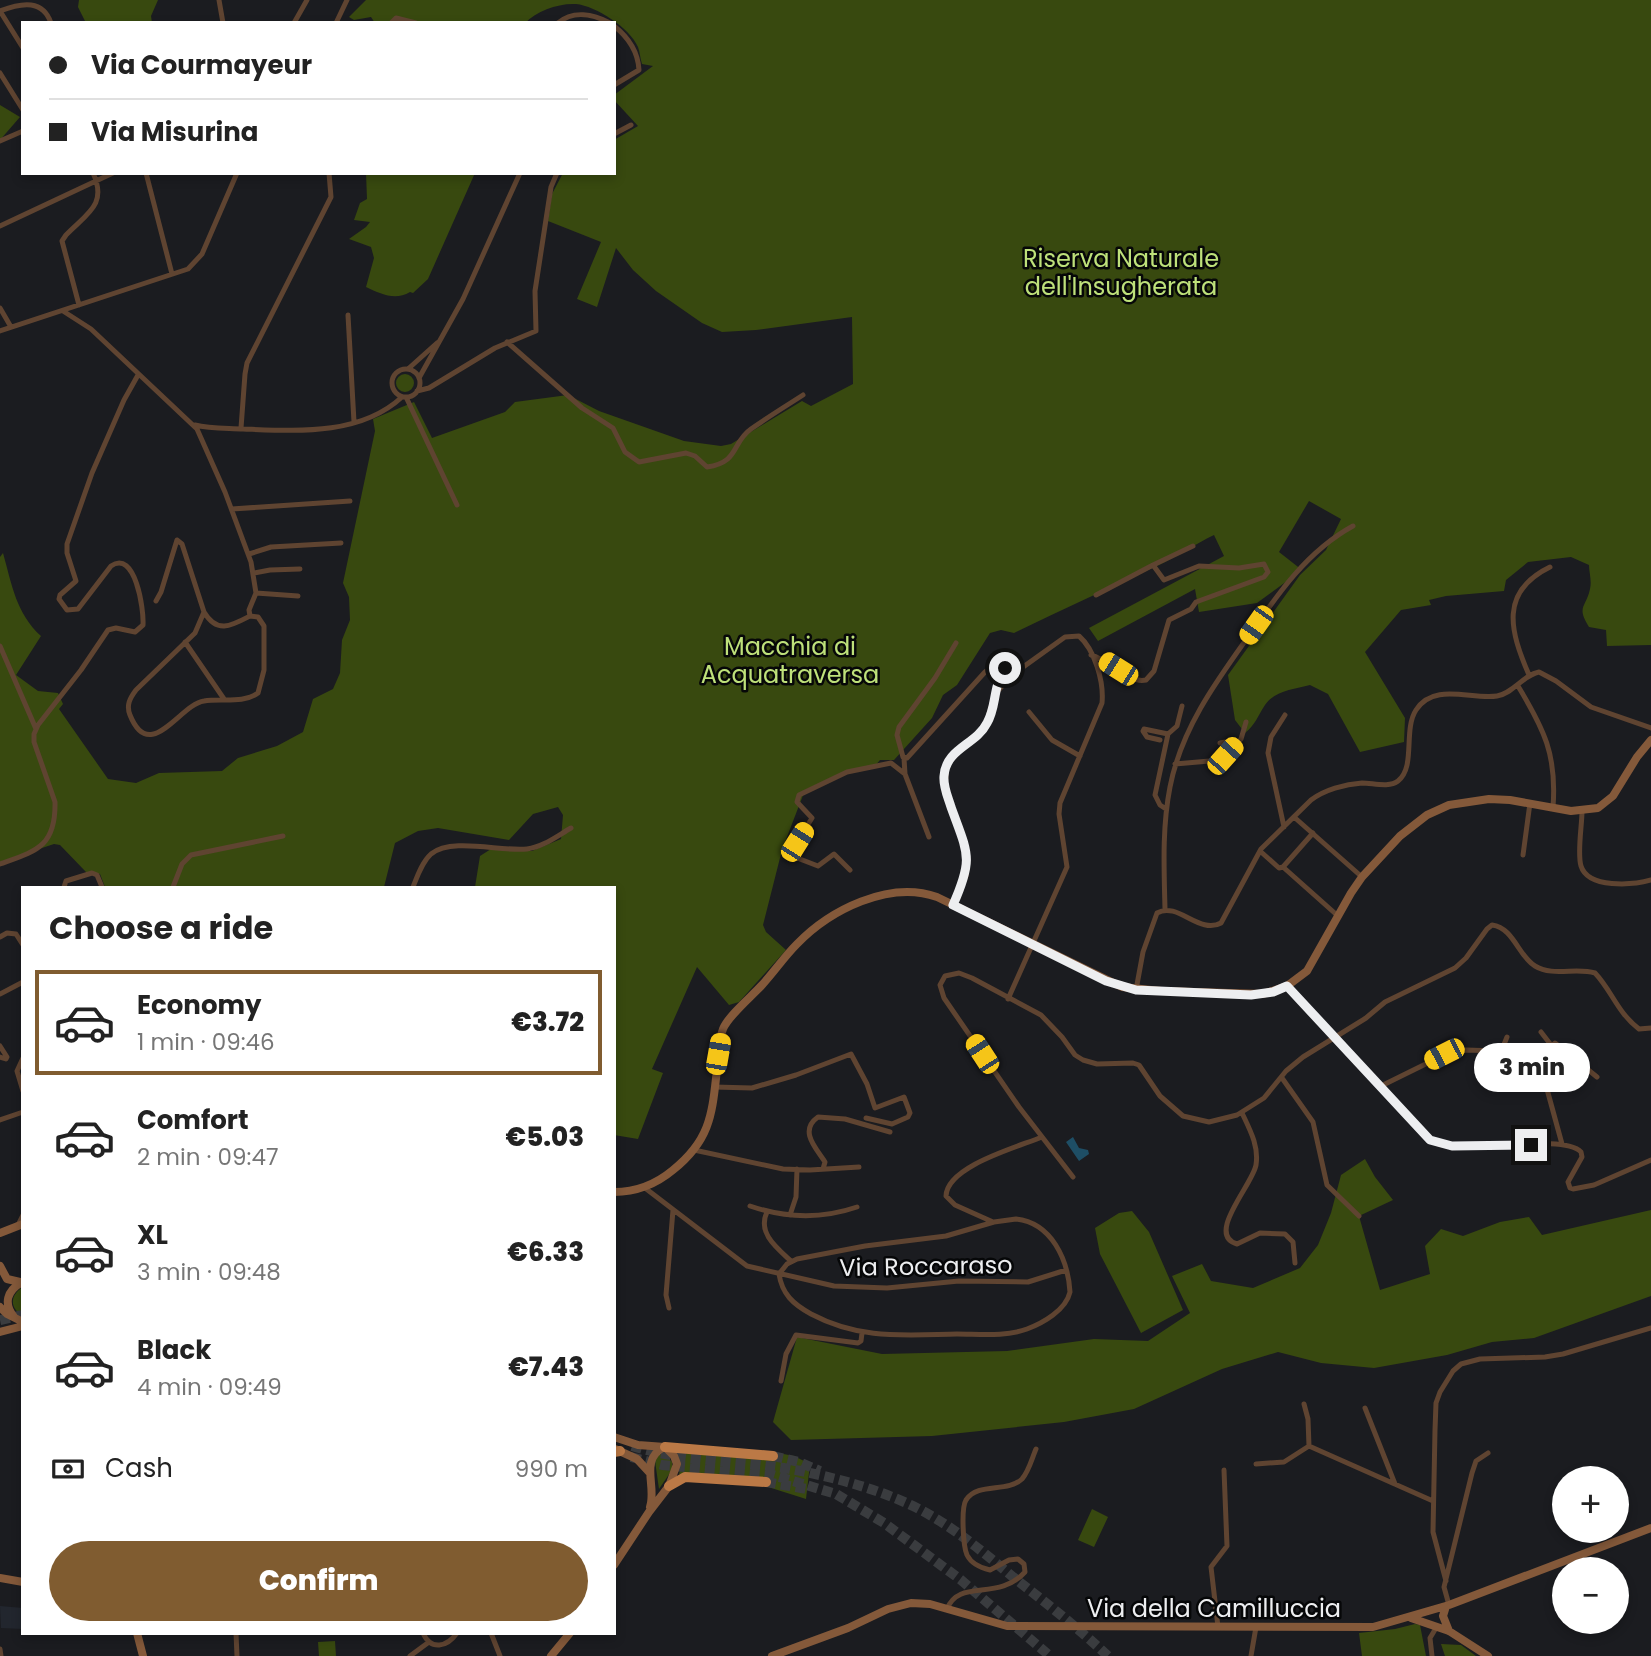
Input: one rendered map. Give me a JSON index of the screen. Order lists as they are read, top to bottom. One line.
{"streets":{"street":["Via Roccaraso","Via della Camilluccia"]},"parks":["Riserva Naturale dell'Insugherata","Macchia di Acquatraversa"],"page":{"banner":["Via Courmayeur","Via Misurina"],"heading":"Choose a ride","list":[{"name":"Economy","note":"1 min · 09:46","value":"€3.72"},{"name":"Comfort","note":"2 min · 09:47","value":"€5.03"},{"name":"XL","note":"3 min · 09:48","value":"€6.33"},{"name":"Black","note":"4 min · 09:49","value":"€7.43"}],"bubble":"3 min","pay":["Cash","990 m"],"map_buttons":["+","−"],"buttons":"Confirm"}}
